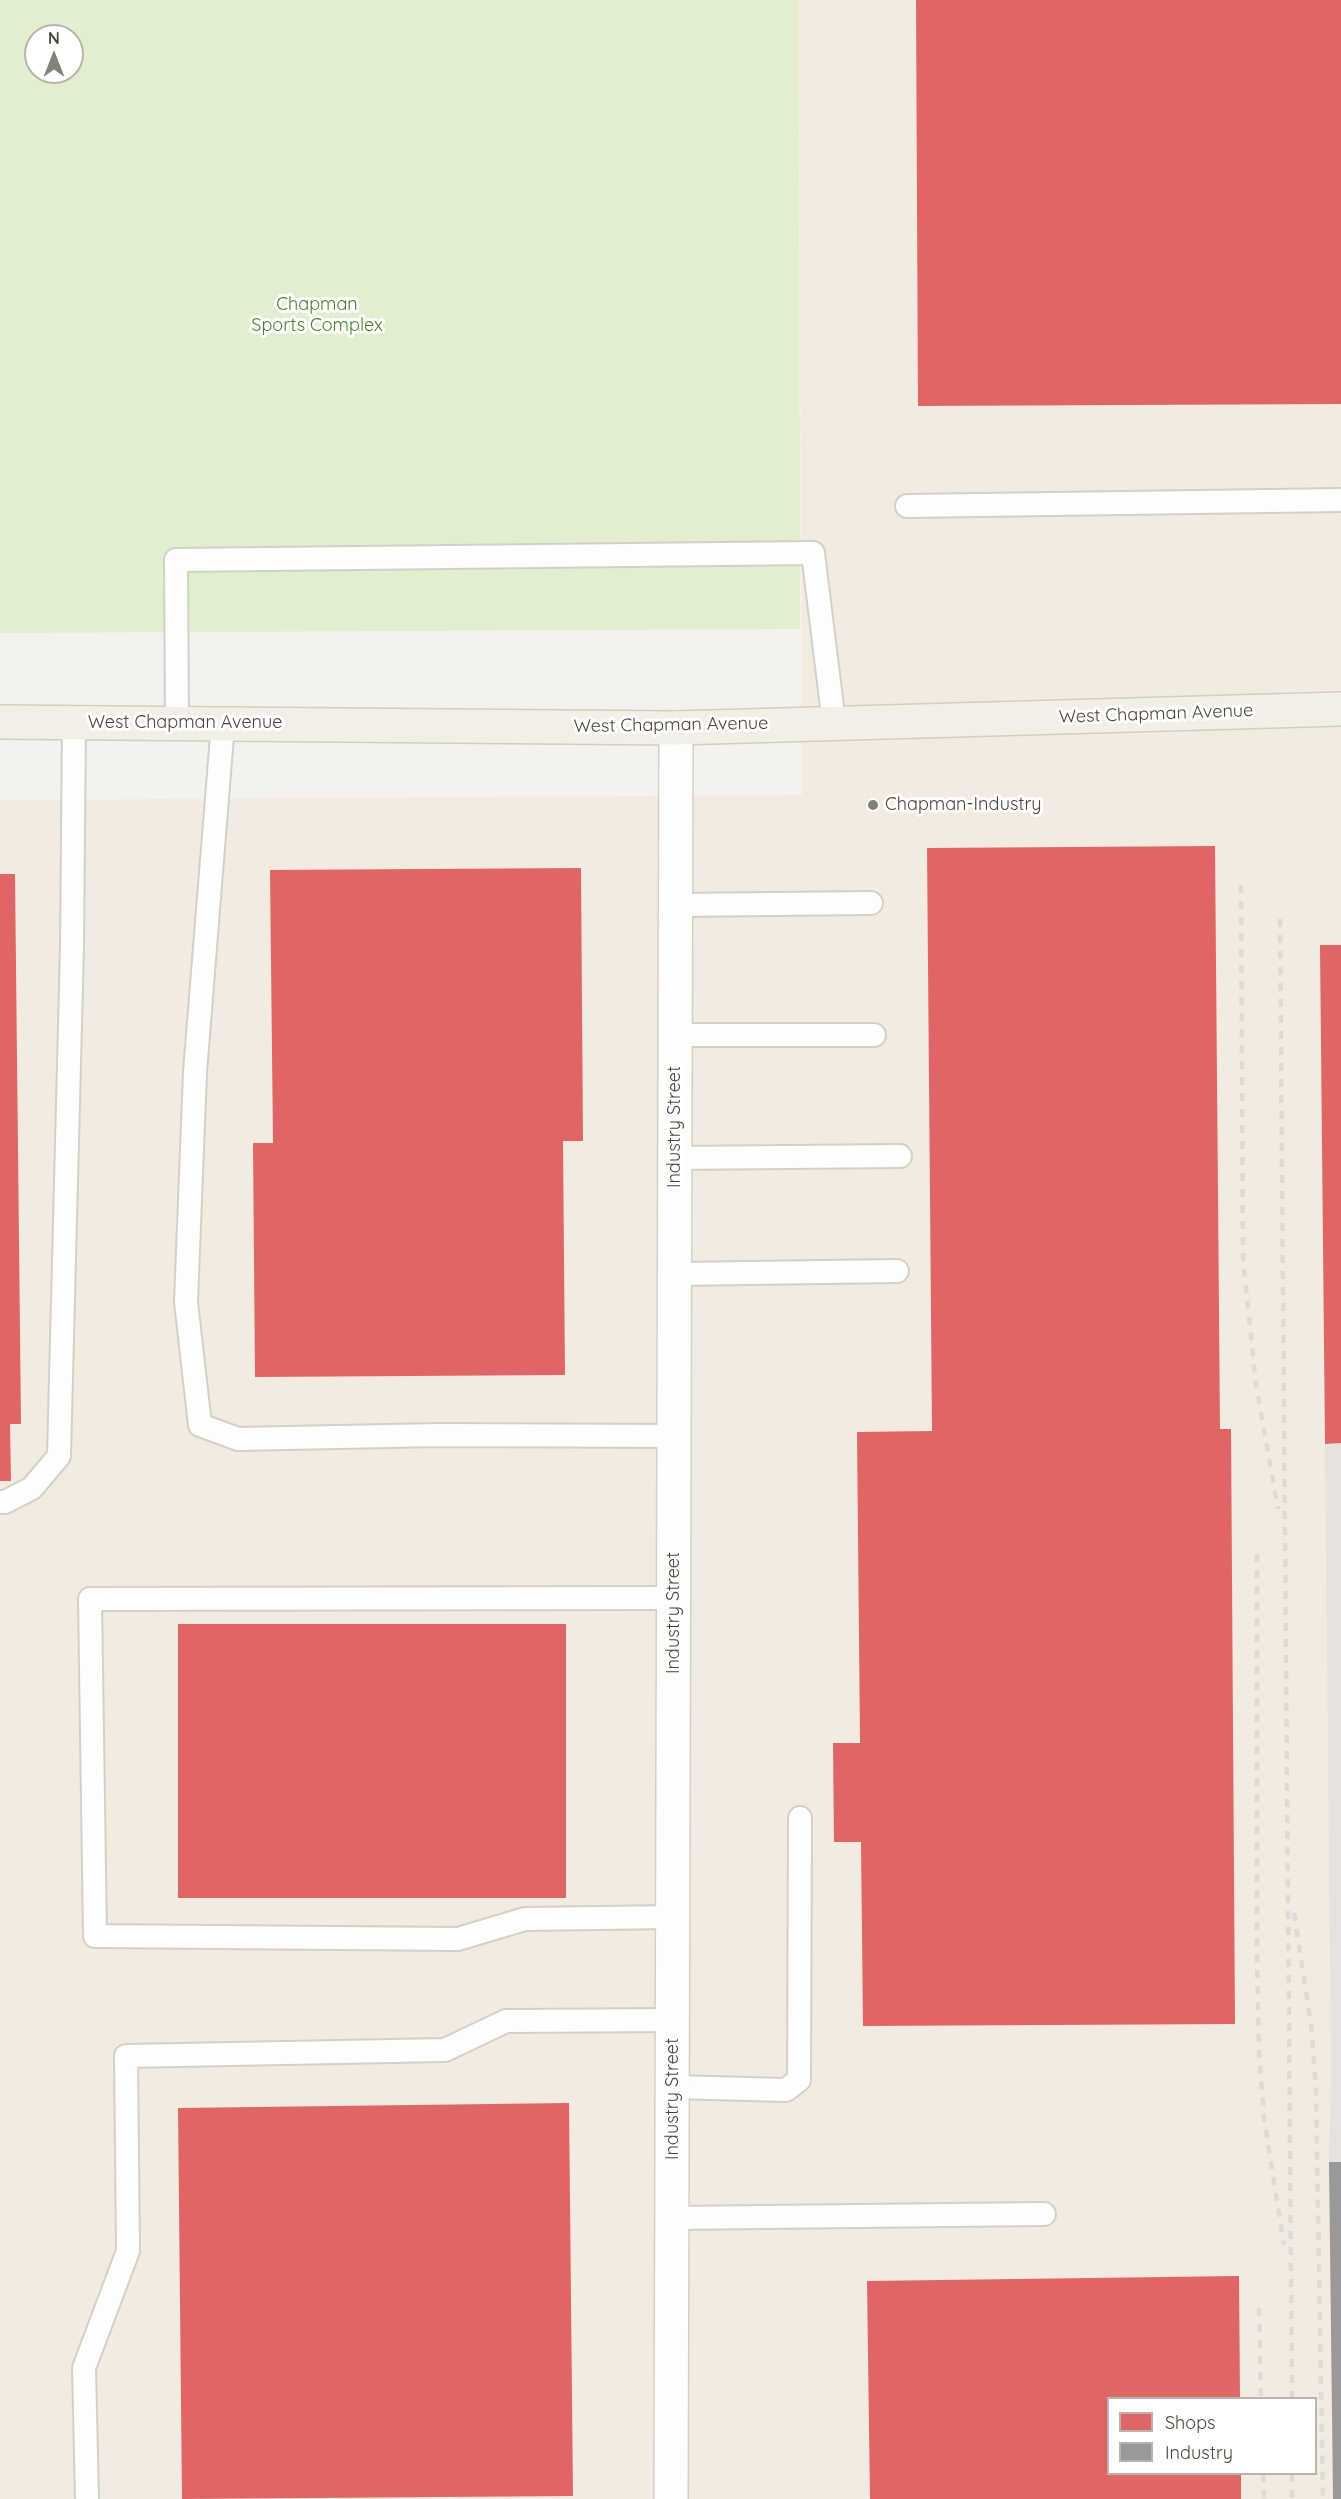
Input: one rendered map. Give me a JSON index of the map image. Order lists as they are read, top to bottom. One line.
{"streets":{"main road":["West Chapman Avenue"],"street":["Industry Street"]},"crossings":[["West Chapman Avenue","Industry Street"]],"parks":["Chapman Sports Complex"],"places":["Chapman-Industry"],"legend":["Shops","Industry"],"north":"top"}
